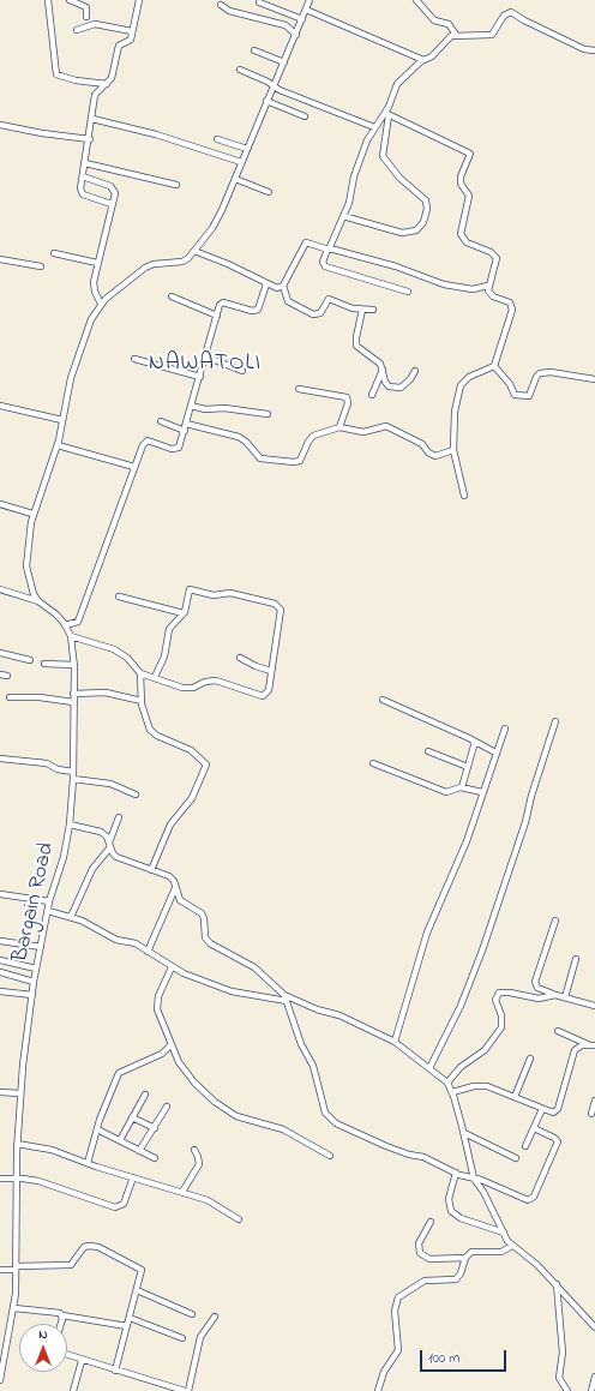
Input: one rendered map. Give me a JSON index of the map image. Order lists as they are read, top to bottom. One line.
{"streets":{"street":["Bargain Road"]},"districts":["NAWATOLI"],"scale_bar":"100 m","north":"top"}
